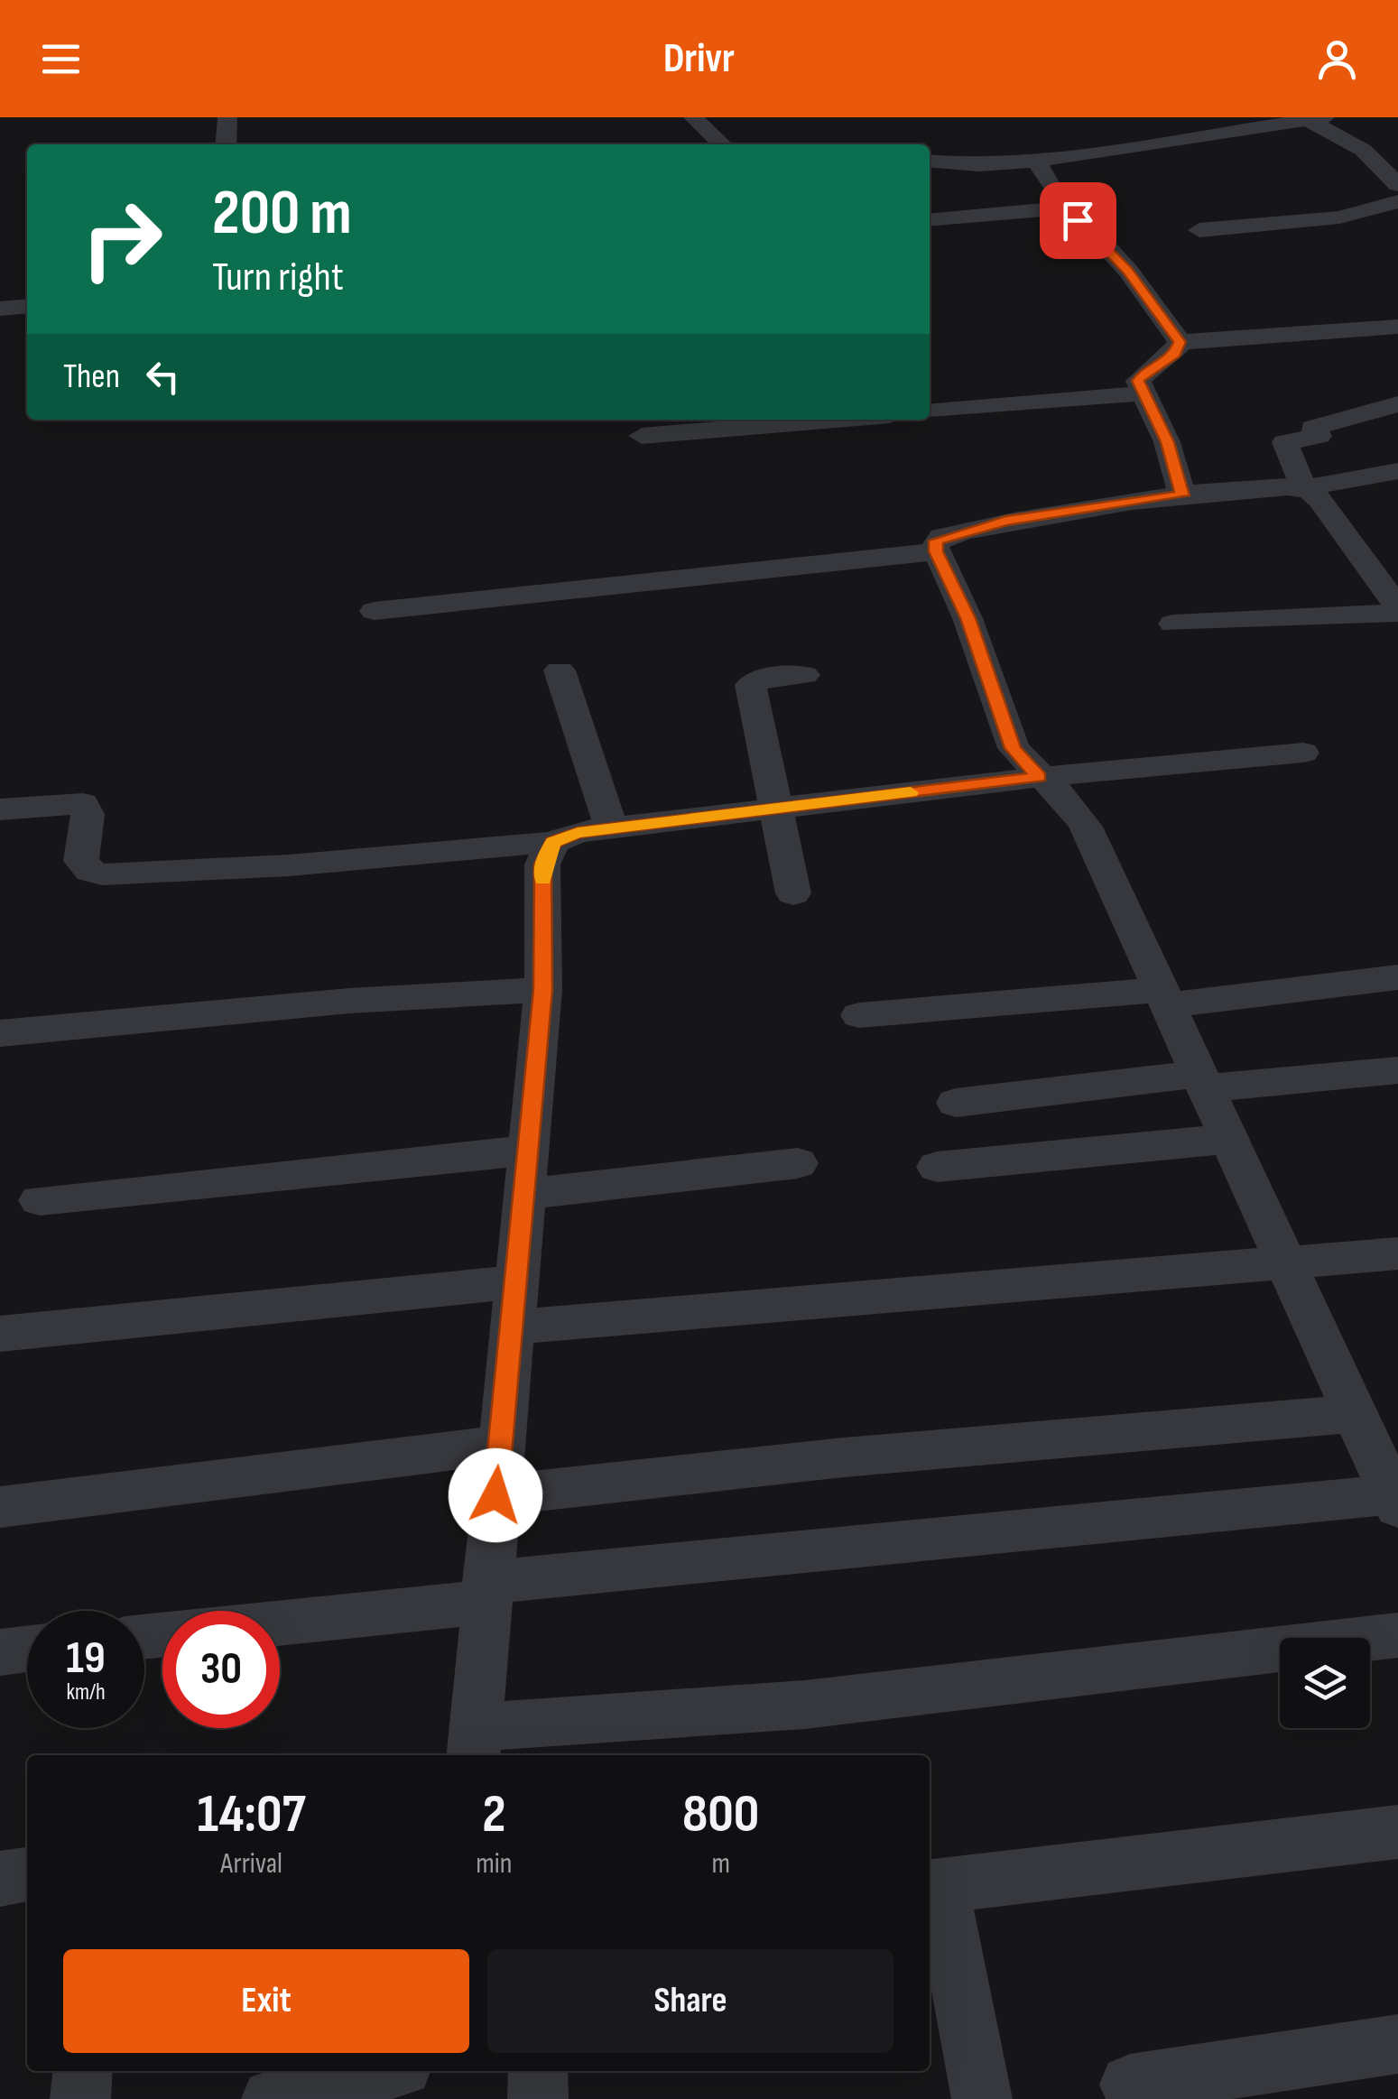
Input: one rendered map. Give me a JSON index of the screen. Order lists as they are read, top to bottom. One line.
{"page":{"header":"Drivr","turn":["200 m","Turn right"],"then":"Then","speed":"19 km/h","limit":"30","eta":["14:07","Arrival","2","min","800","m"],"buttons":["Exit","Share"]}}
